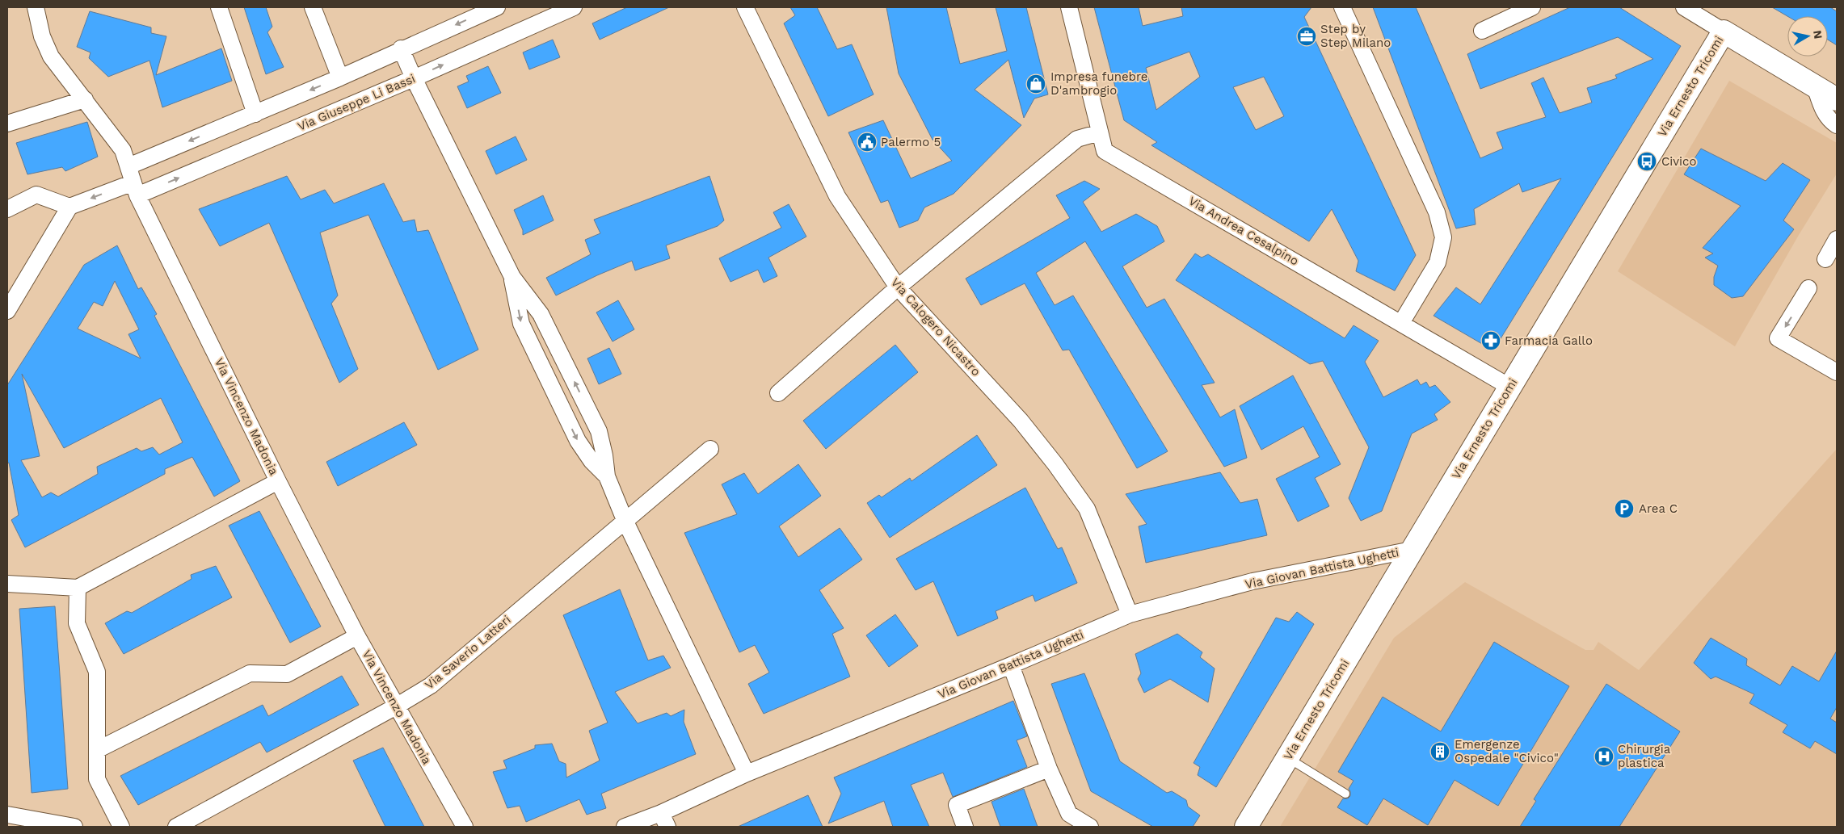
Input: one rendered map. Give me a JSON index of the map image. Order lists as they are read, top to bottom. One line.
{"streets":{"street":["Via Ernesto Tricomi","Via Giuseppe Li Bassi","Via Andrea Cesalpino","Via Calogero Nicastro","Via Vincenzo Madonia","Via Giovan Battista Ughetti","Via Saverio Latteri"]},"crossings":[["Via Ernesto Tricomi","Via Andrea Cesalpino"],["Via Ernesto Tricomi","Via Giovan Battista Ughetti"],["Via Giuseppe Li Bassi","Via Vincenzo Madonia"],["Via Calogero Nicastro","Via Giovan Battista Ughetti"],["Via Vincenzo Madonia","Via Saverio Latteri"]],"places":{"office":["Step by Step Milano"],"shop":["Impresa funebre D'ambrogio"],"public building":["Palermo 5"],"bus stop":["Civico"],"pharmacy":["Farmacia Gallo"],"parking":["Area C"],"building":["Emergenze Ospedale \"Civico\""],"hospital":["Chirurgia plastica"]},"north":"right"}
